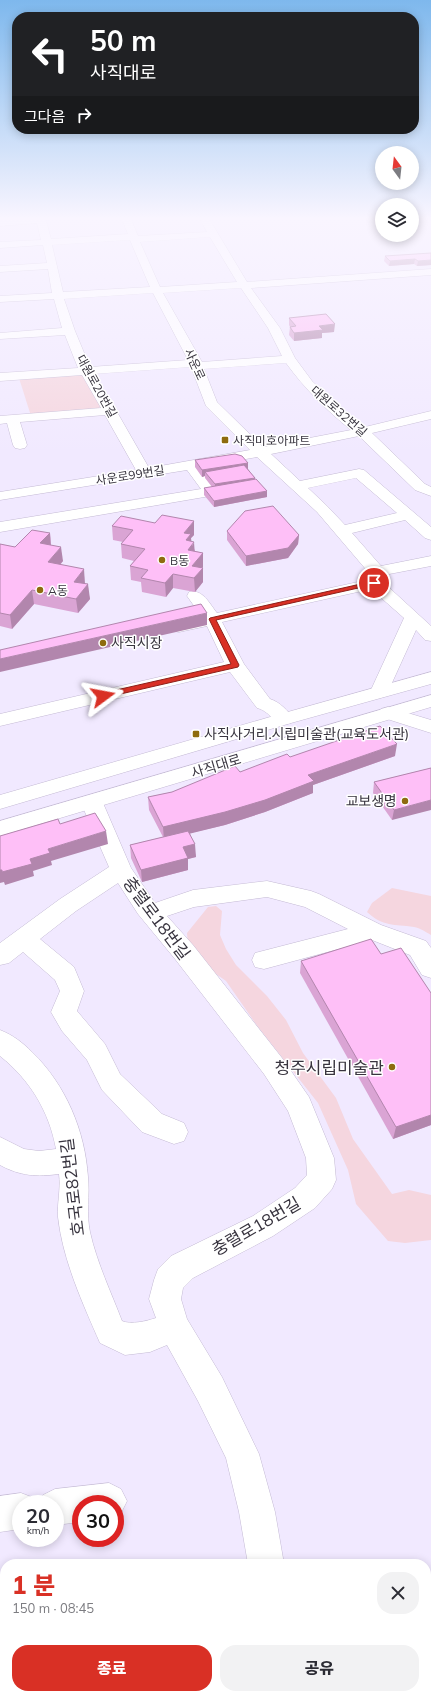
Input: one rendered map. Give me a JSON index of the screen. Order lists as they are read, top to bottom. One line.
{"streets":{"street":["사운로","대원로20번길","대원로32번길","사운로99번길","사직대로","충렬로18번길","호국로82번길"]},"crossings":[["사운로","사운로99번길"],["대원로20번길","사운로99번길"],["대원로32번길","사운로99번길"],["사직대로","충렬로18번길"],["충렬로18번길","호국로82번길"]],"places":{"transit":["사직미호아파트","사직사거리.시립미술관(교육도서관)"],"other":["B동","A동","사직시장","교보생명","청주시립미술관"]},"north":"top","page":{"turn":["50 m","사직대로"],"then":"그다음","speed":"20 km/h","limit":"30","heading":["1 분","150 m · 08:45"],"buttons":["종료","공유"]}}
